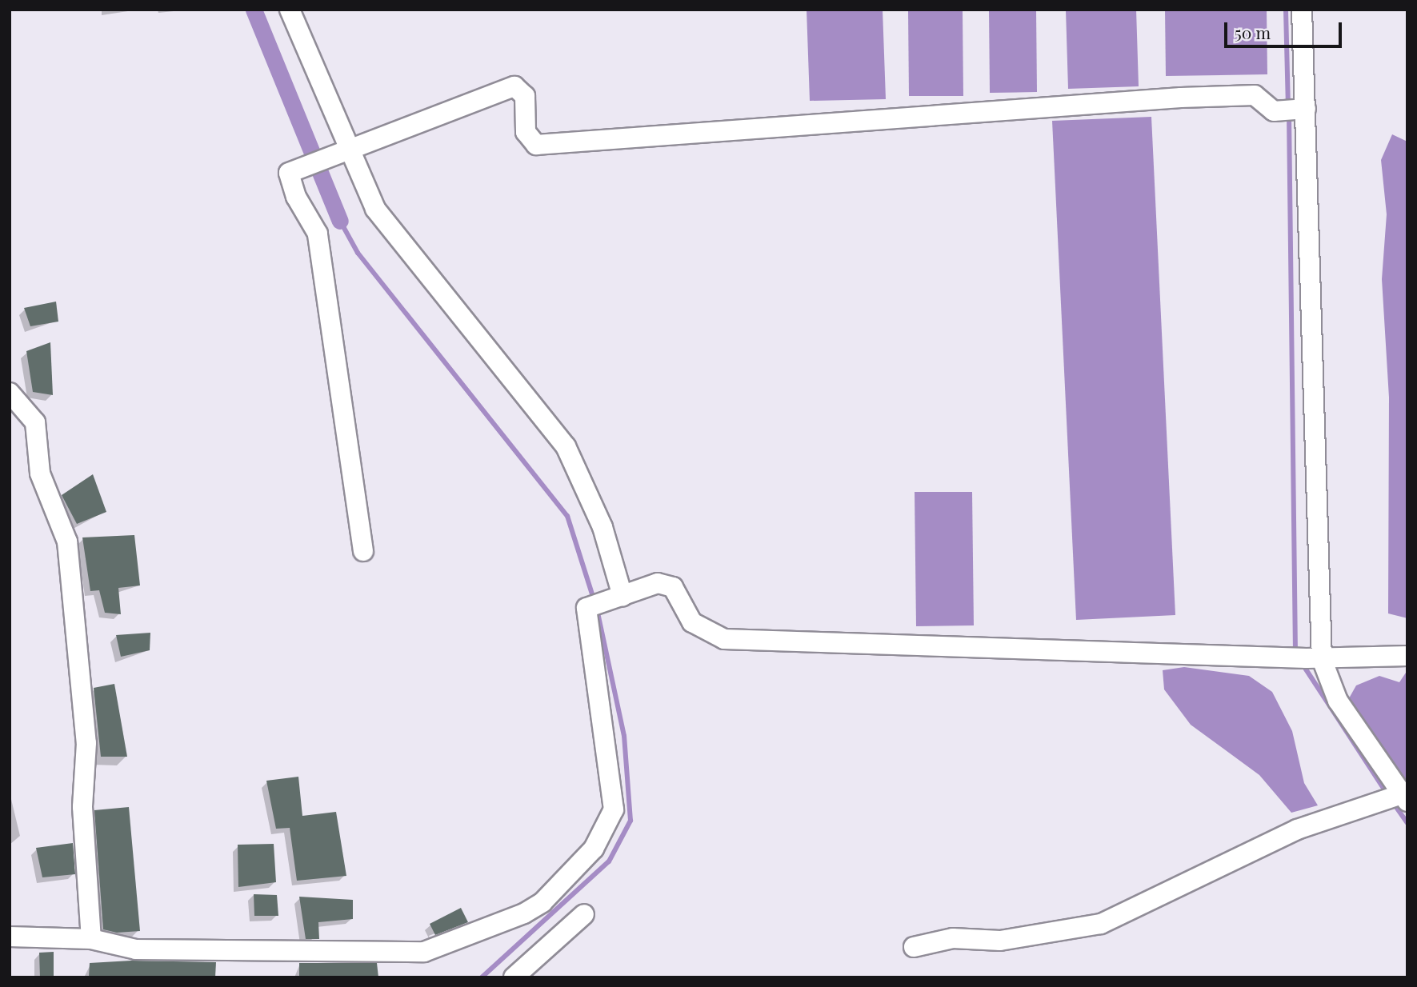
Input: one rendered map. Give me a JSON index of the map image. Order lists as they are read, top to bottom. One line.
{"scale_bar":"50 m"}
